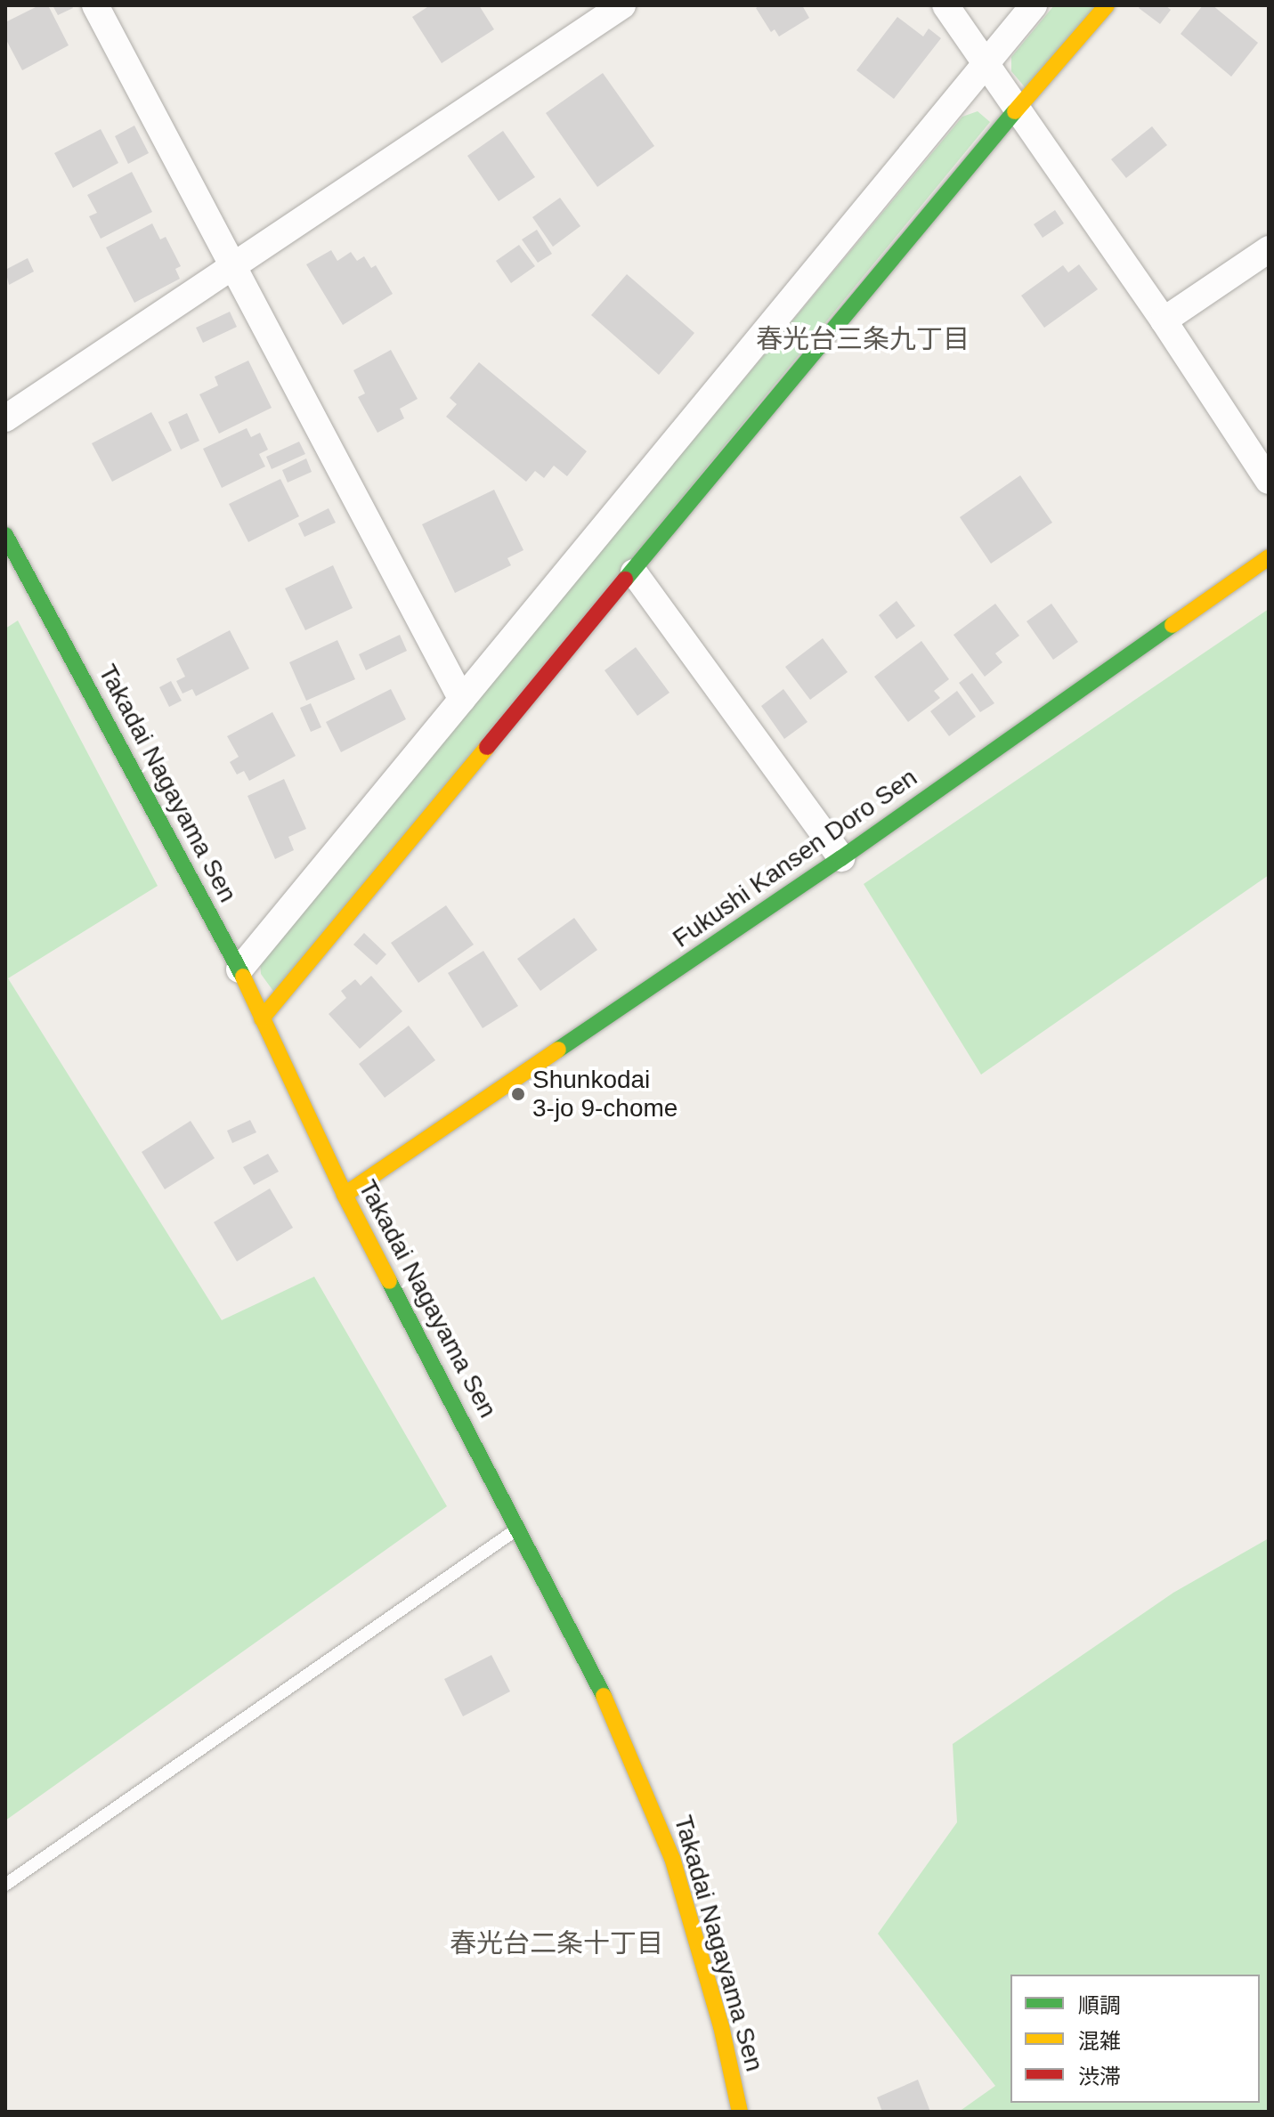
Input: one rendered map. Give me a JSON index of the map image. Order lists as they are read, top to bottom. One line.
{"streets":{"street":["Takadai Nagayama Sen","Fukushi Kansen Doro Sen"]},"crossings":[["Takadai Nagayama Sen","Fukushi Kansen Doro Sen"]],"districts":["春光台三条九丁目","春光台二条十丁目"],"places":["Shunkodai 3-jo 9-chome"],"legend":["順調","混雑","渋滞"]}
